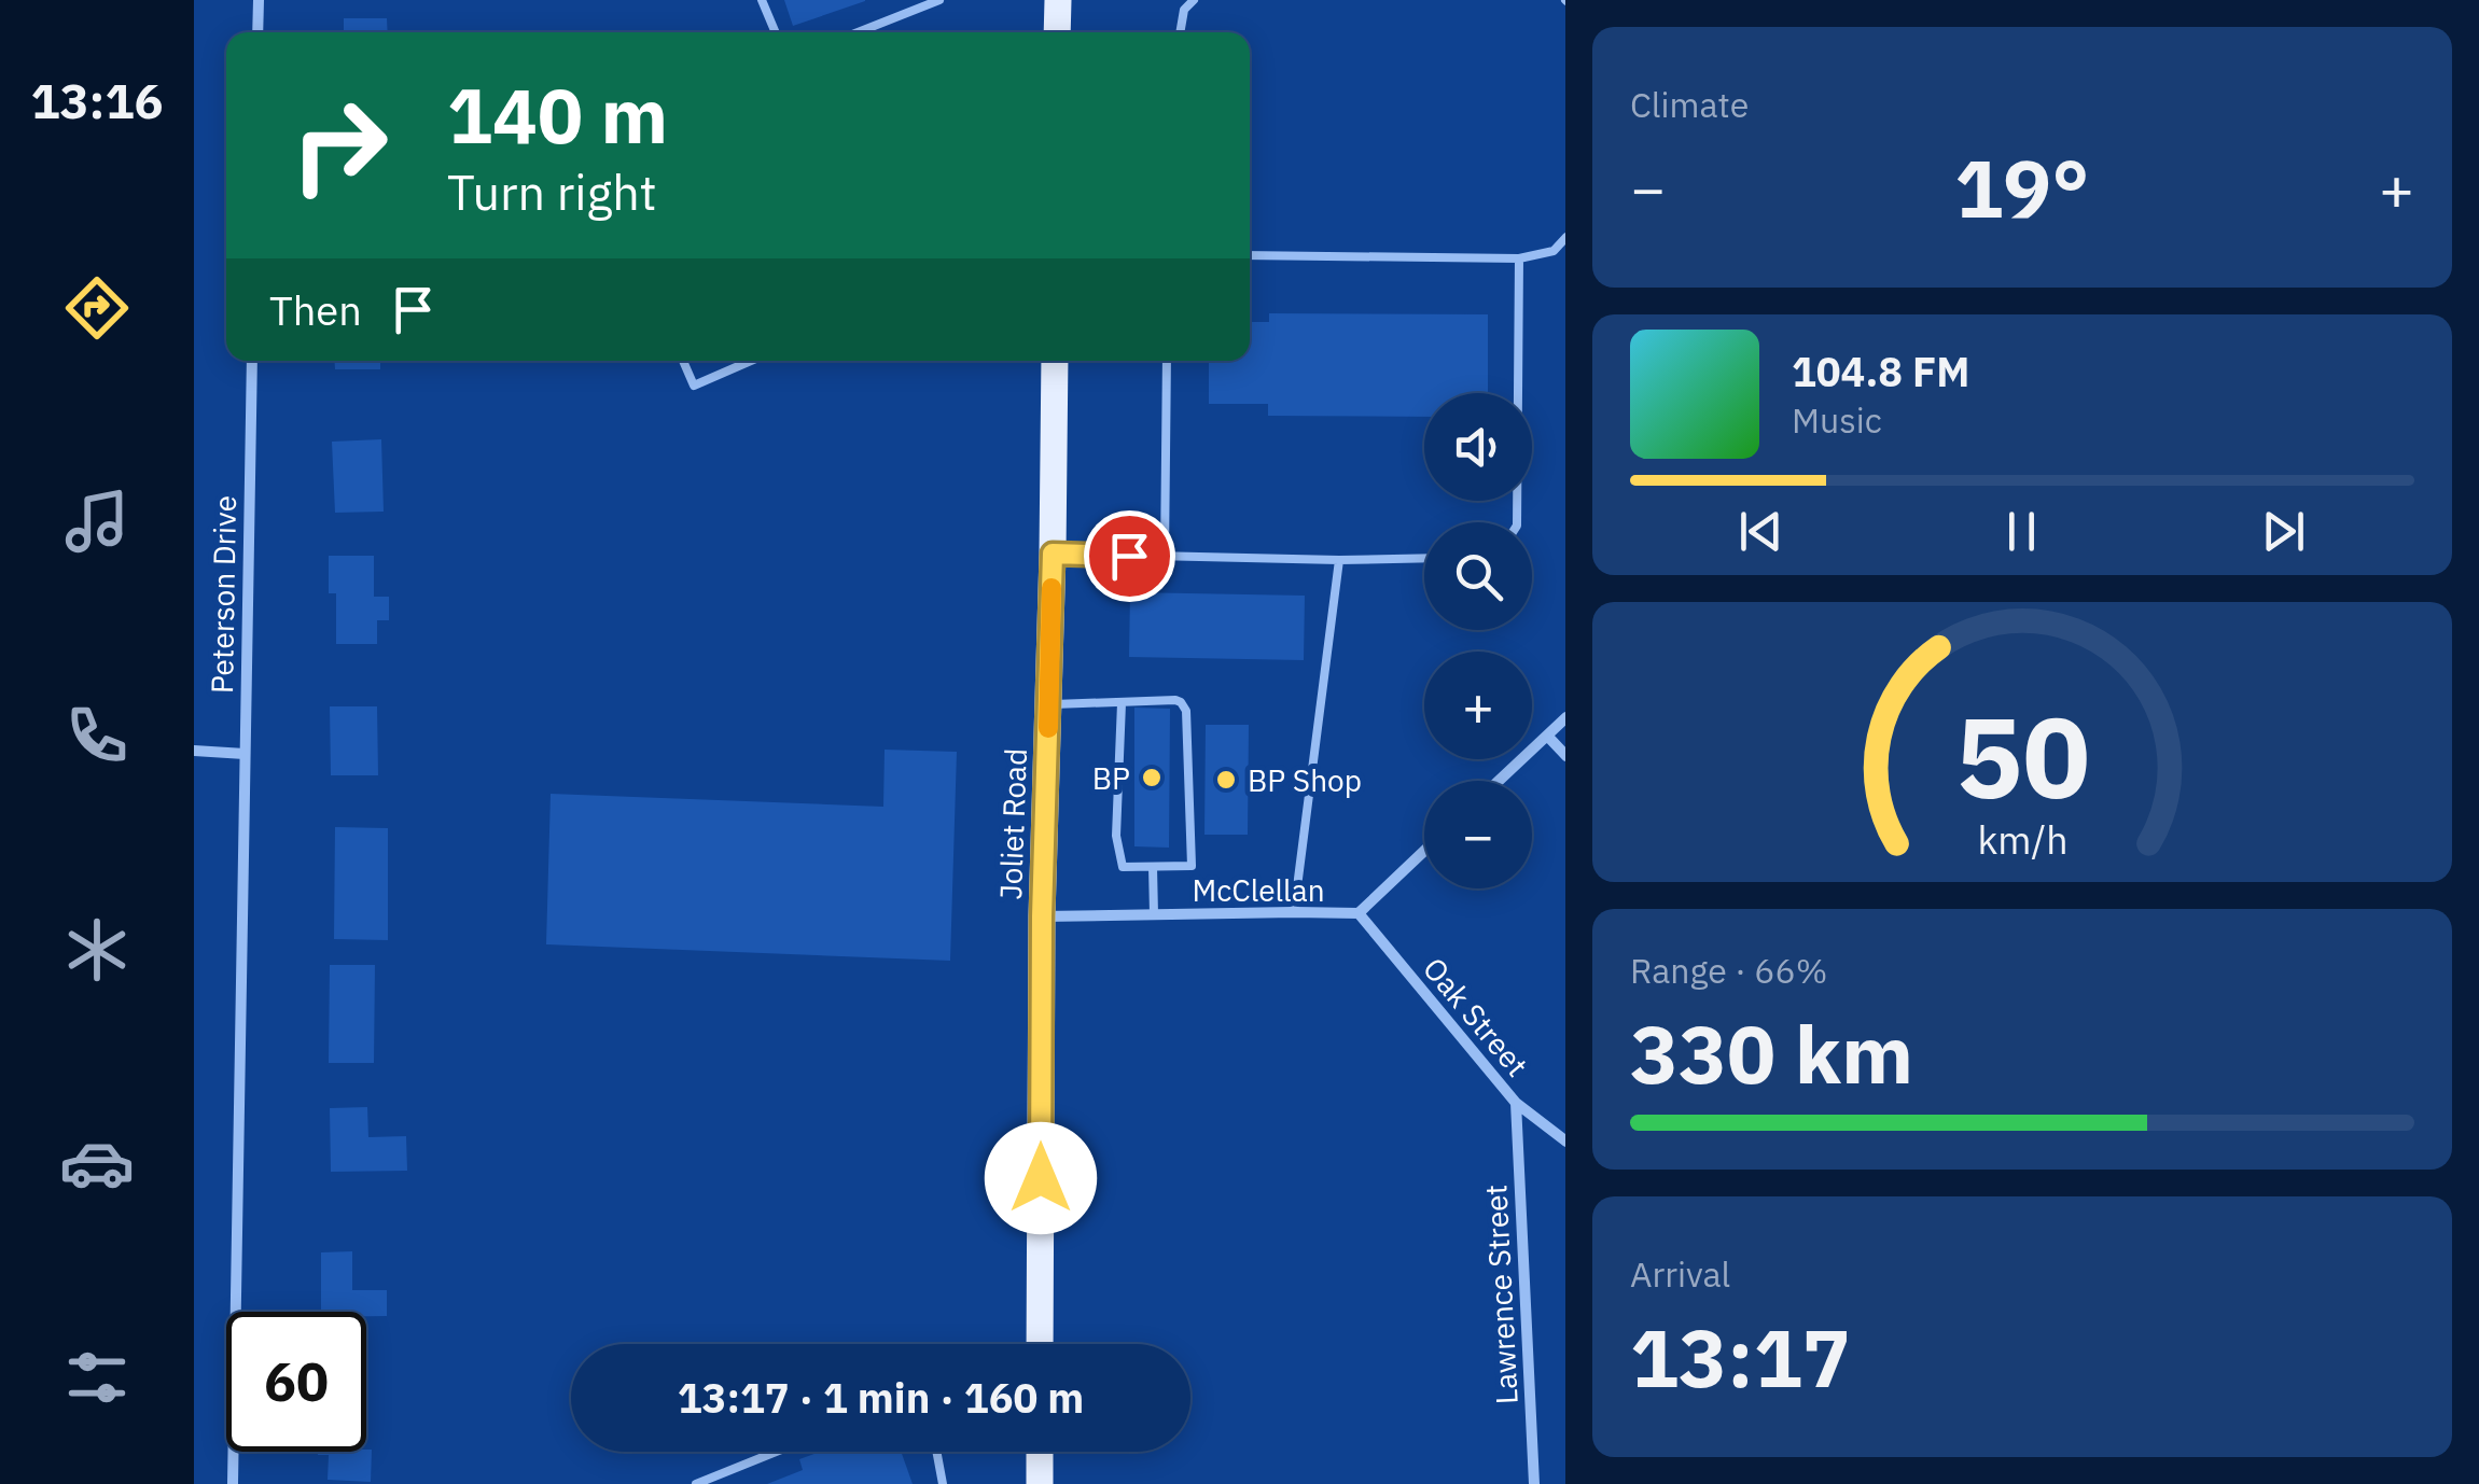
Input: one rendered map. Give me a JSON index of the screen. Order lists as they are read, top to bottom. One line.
{"streets":{"main road":["Joliet Road"],"street":["Peterson Drive","McClellan","Oak Street","Lawrence Street"]},"crossings":[["Joliet Road","McClellan"],["McClellan","Oak Street"],["Oak Street","Lawrence Street"]],"places":["BP","BP Shop"],"page":{"tabs":"13:16","tile":["Climate",["Range · 66%","330 km"],["Arrival","13:17"]],"turn":["140 m","Turn right"],"heat":["−","19°","+"],"then":"Then","song":["104.8 FM","Music"],"map_buttons":["+","−"],"limit":"60","trip":"13:17 · 1 min · 160 m","gauge":["50","km/h"]}}
